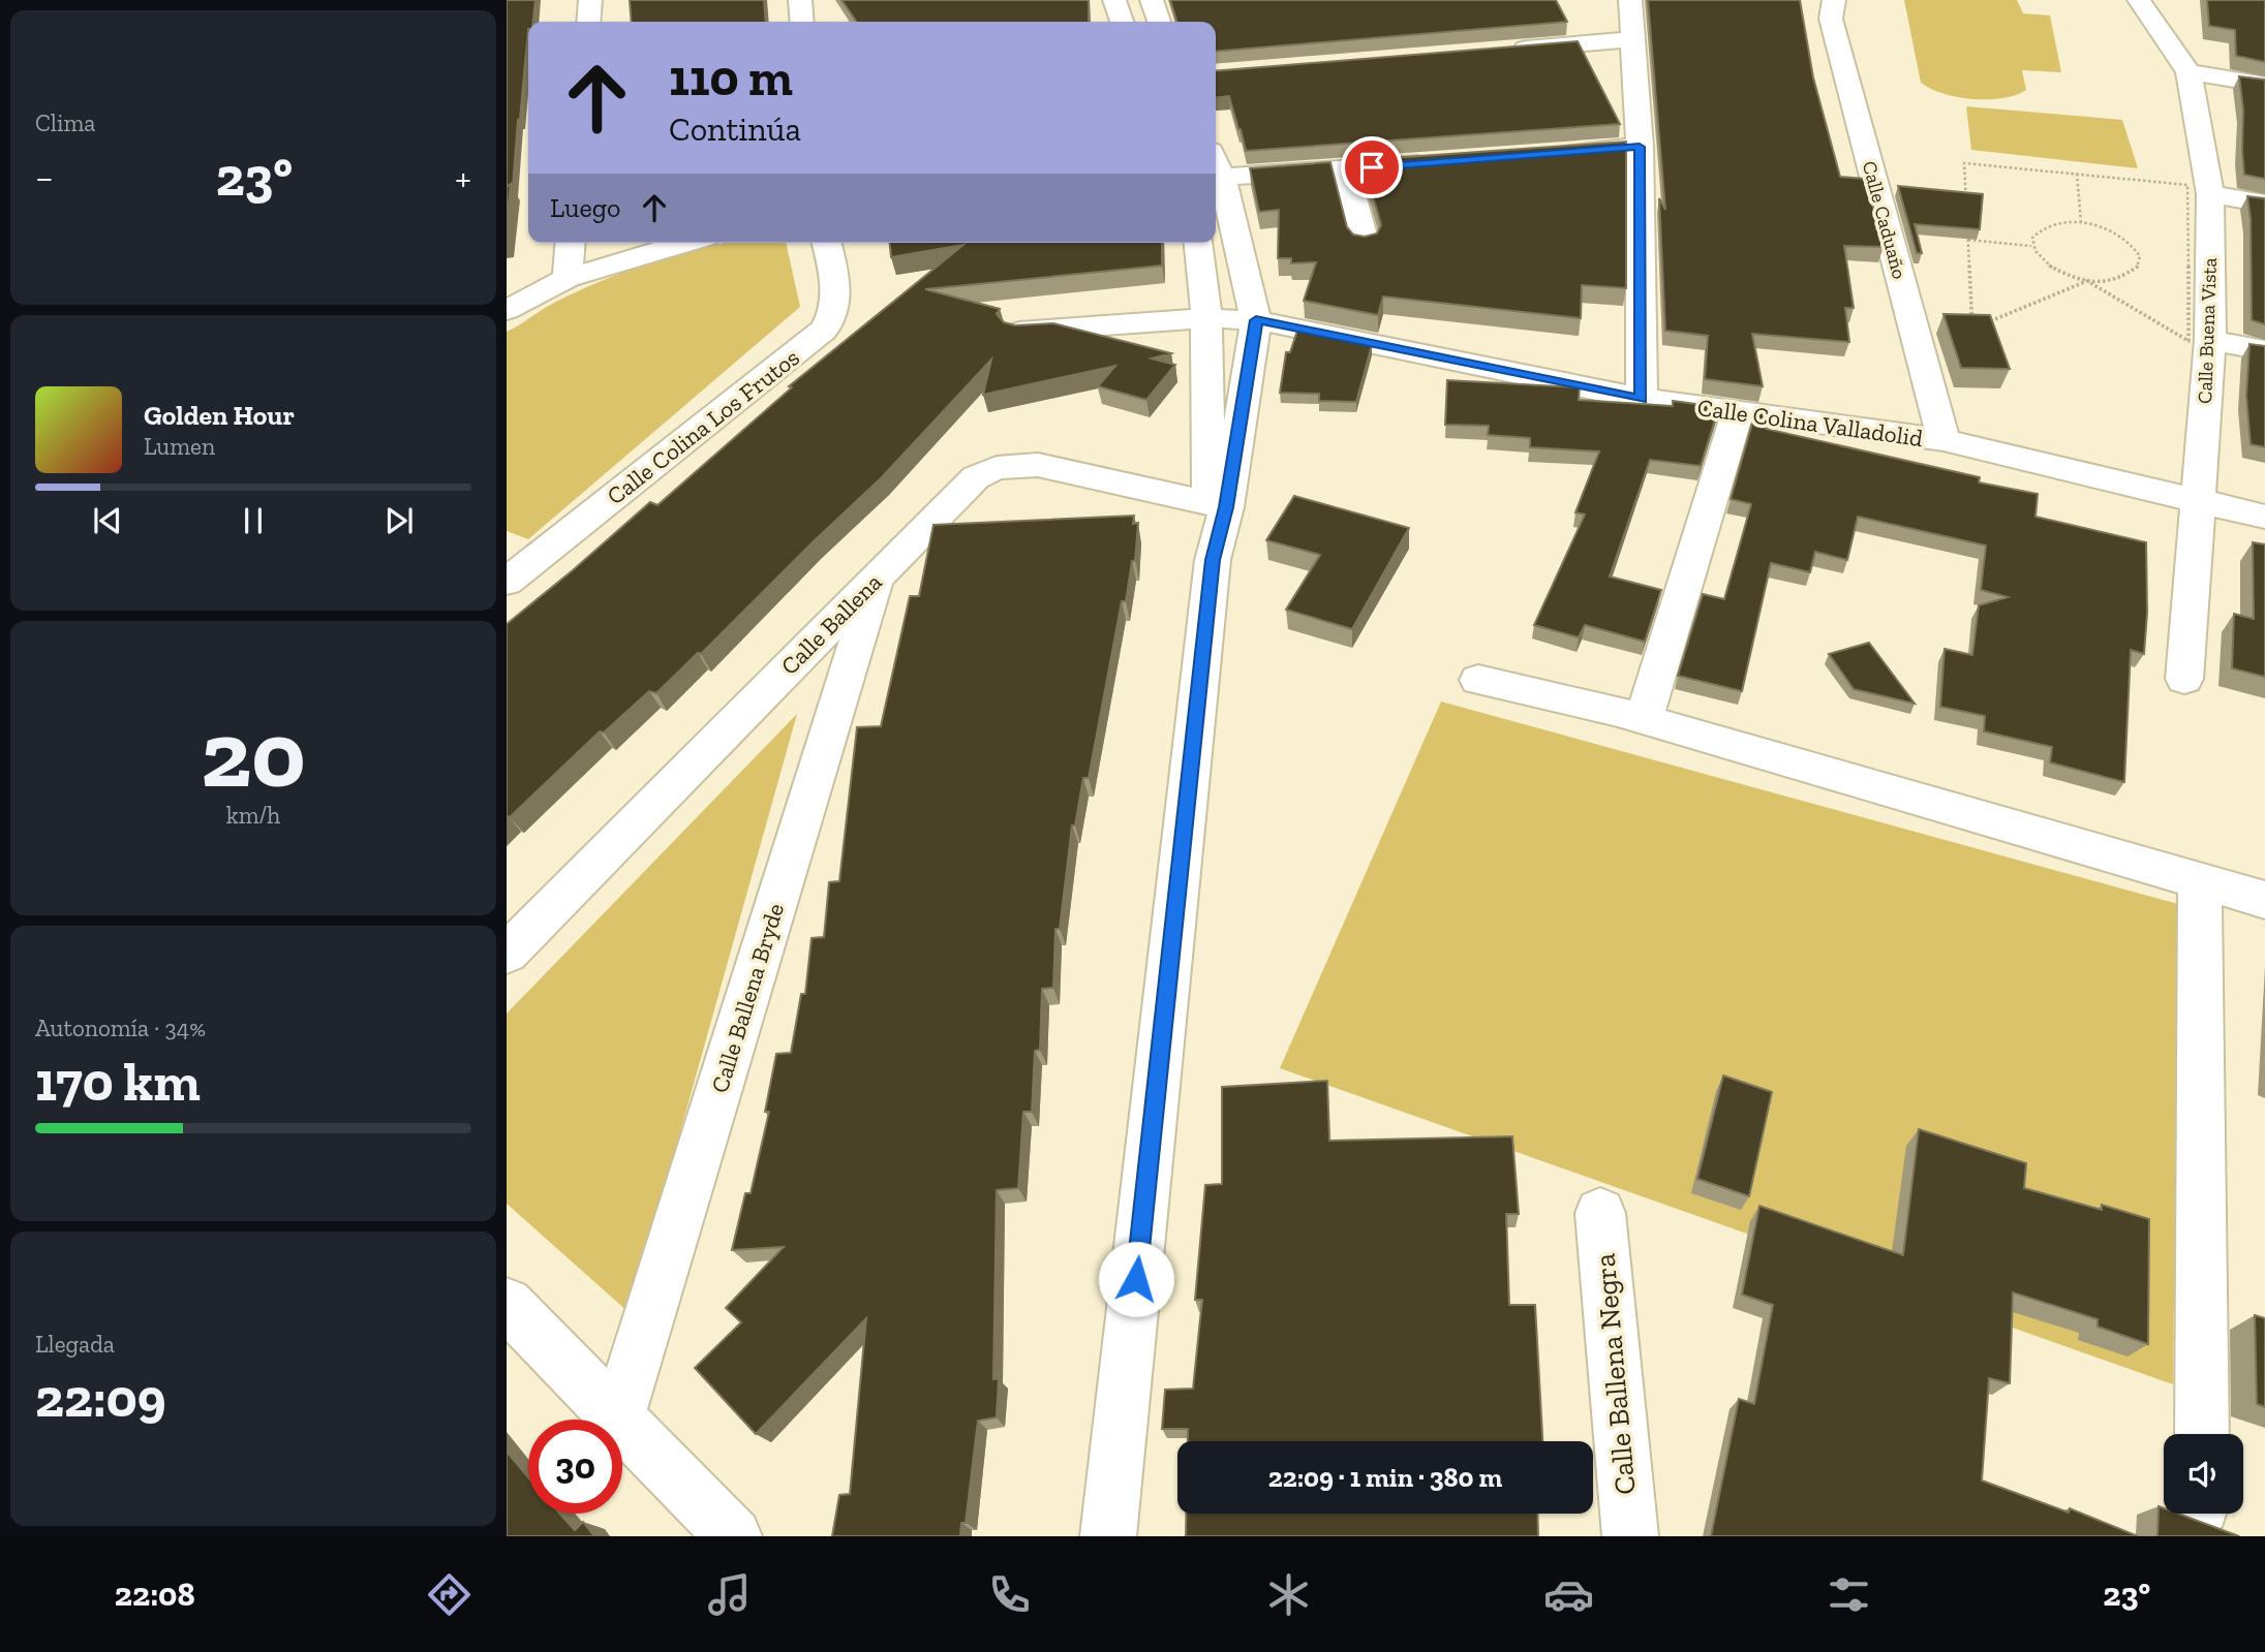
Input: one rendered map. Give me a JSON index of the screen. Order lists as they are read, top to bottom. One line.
{"streets":{"street":["Calle Caduaño","Calle Buena Vista","Calle Colina Valladolid","Calle Colina Los Frutos","Calle Ballena","Calle Ballena Bryde","Calle Ballena Negra"]},"crossings":[["Calle Caduaño","Calle Colina Valladolid"],["Calle Buena Vista","Calle Colina Valladolid"],["Calle Ballena","Calle Ballena Bryde"]],"page":{"tile":["Clima",["20","km/h"],["Autonomía · 34%","170 km"],["Llegada","22:09"]],"turn":["110 m","Continúa"],"heat":["−","23°","+"],"then":"Luego","song":["Golden Hour","Lumen"],"limit":"30","trip":"22:09 · 1 min · 380 m","tabs":["22:08","23°"]}}
